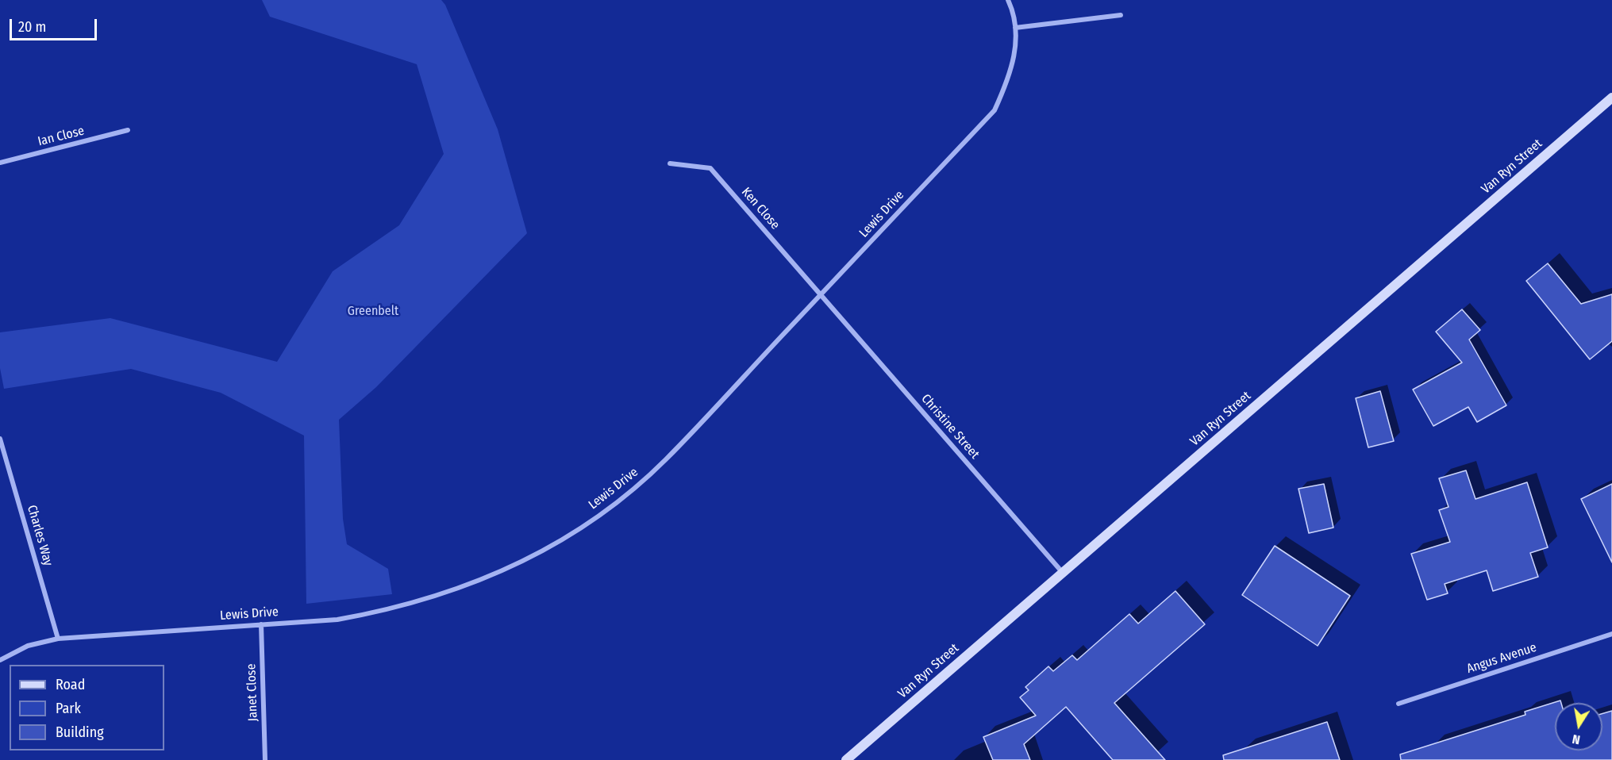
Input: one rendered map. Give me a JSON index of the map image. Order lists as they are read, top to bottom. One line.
{"streets":{"street":["Ian Close","Van Ryn Street","Ken Close","Lewis Drive","Christine Street","Charles Way","Angus Avenue","Janet Close"]},"crossings":[["Van Ryn Street","Christine Street"],["Ken Close","Lewis Drive"],["Ken Close","Christine Street"],["Lewis Drive","Christine Street"],["Lewis Drive","Charles Way"],["Lewis Drive","Janet Close"]],"parks":["Greenbelt"],"legend":["Road","Park","Building"],"scale_bar":"20 m","north":"bottom"}
